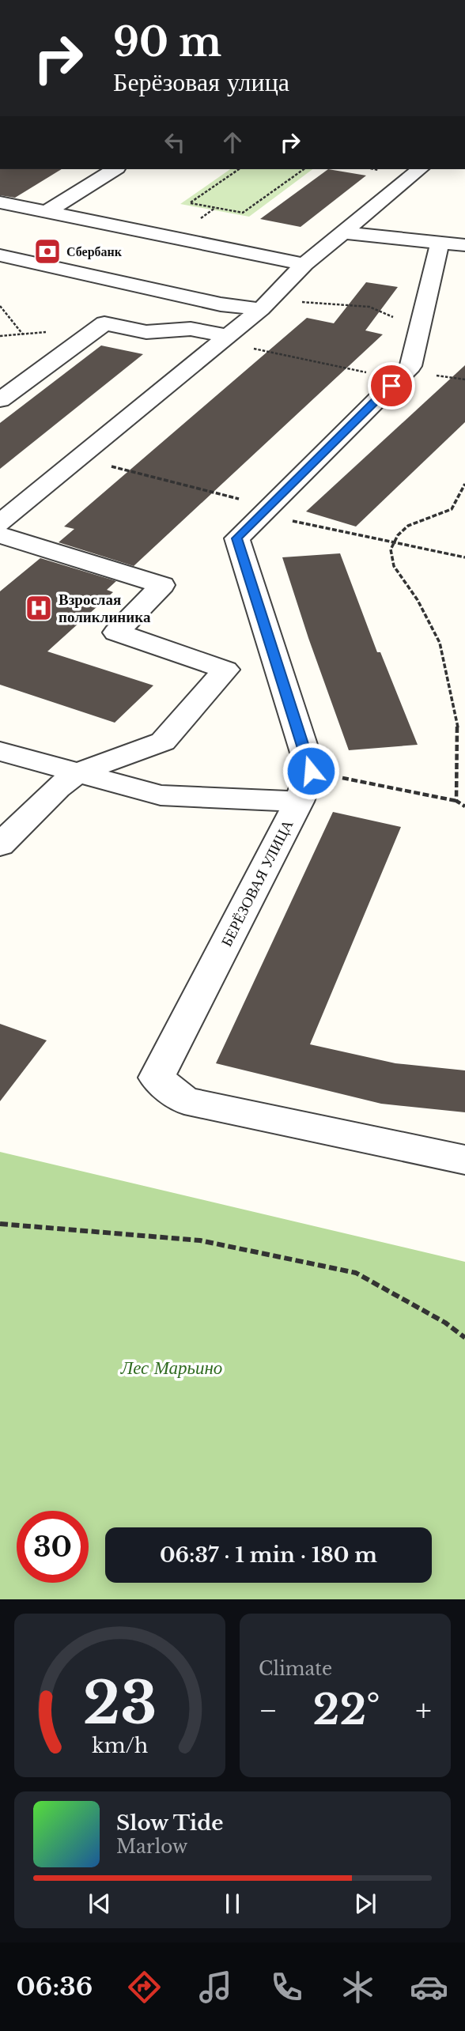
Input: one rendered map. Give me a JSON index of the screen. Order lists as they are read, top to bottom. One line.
{"streets":{"street":["БЕРЁЗОВАЯ УЛИЦА"]},"parks":["Лес Марьино"],"places":{"bank":["Сбербанк"],"hospital":["Взрослая поликлиника"]},"page":{"turn":["90 m","Берёзовая улица"],"limit":"30","trip":"06:37 · 1 min · 180 m","tile":"Climate","heat":["−","22°","+"],"song":["Slow Tide","Marlow"],"tabs":"06:36","gauge":["23","km/h"]}}
